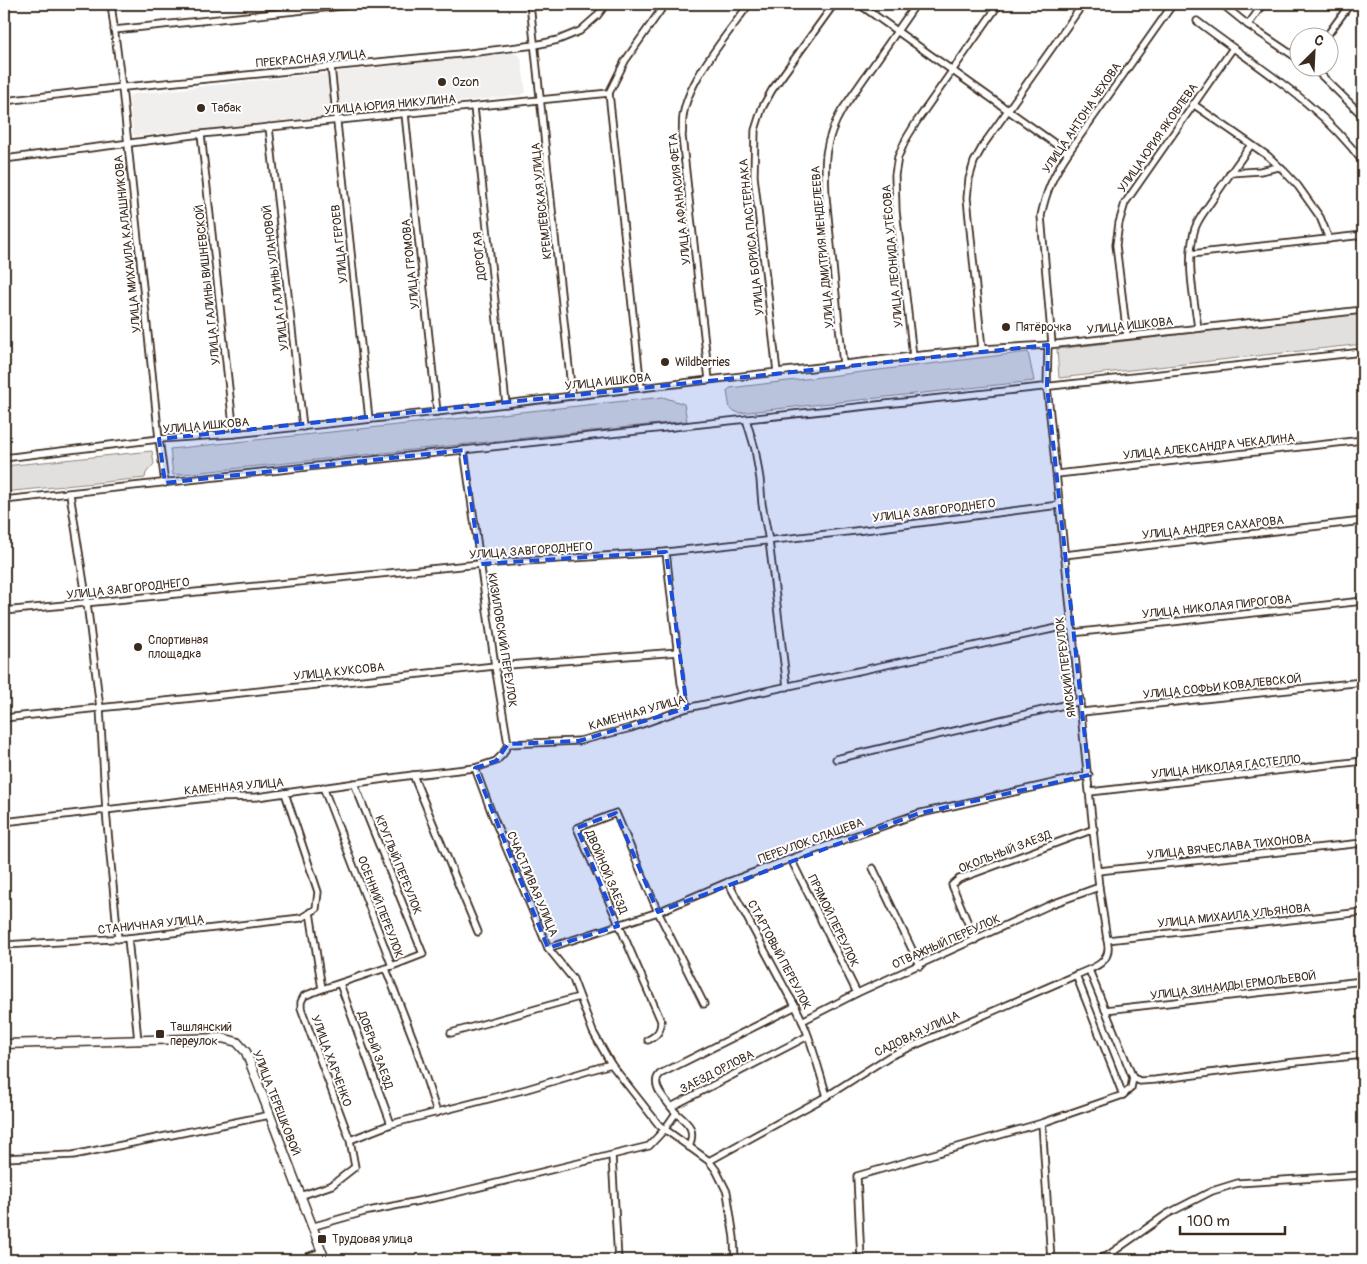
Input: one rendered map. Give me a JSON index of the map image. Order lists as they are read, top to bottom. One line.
{"streets":{"street":["ПРЕКРАСНАЯ УЛИЦА","УЛИЦА ЮРИЯ НИКУЛИНА","УЛИЦА АНТОНА ЧЕХОВА","УЛИЦА ЮРИЯ ЯКОВЛЕВА","УЛИЦА АФАНАСИЯ ФЕТА","КРЕМЛЁВСКАЯ УЛИЦА","УЛИЦА БОРИСА ПАСТЕРНАКА","УЛИЦА МИХАИЛА КАЛАШНИКОВА","УЛИЦА ГЕРОЕВ","УЛИЦА ДМИТРИЯ МЕНДЕЛЕЕВА","ДОРОГАЯ","УЛИЦА ЛЕОНИДА УТЁСОВА","УЛИЦА ГРОМОВА","УЛИЦА ГАЛИНЫ УЛАНОВОЙ","УЛИЦА ГАЛИНЫ ВИШНЕВСКОЙ","УЛИЦА ИШКОВА","УЛИЦА АЛЕКСАНДРА ЧЕКАЛИНА","УЛИЦА ЗАВГОРОДНЕГО","УЛИЦА АНДРЕЯ САХАРОВА","УЛИЦА НИКОЛАЯ ПИРОГОВА","КИЗИЛОВСКИЙ ПЕРЕУЛОК","ЯМСКИЙ ПЕРЕУЛОК","УЛИЦА КУКСОВА","УЛИЦА СОФЬИ КОВАЛЕВСКОЙ","КАМЕННАЯ УЛИЦА","УЛИЦА НИКОЛАЯ ГАСТЕЛЛО","ПЕРЕУЛОК СЛАЩЕВА","УЛИЦА ВЯЧЕСЛАВА ТИХОНОВА","ОКОЛЬНЫЙ ЗАЕЗД","КРУГЛЫЙ ПЕРЕУЛОК","ДВОЙНОЙ ЗАЕЗД","СЧАСТЛИВАЯ УЛИЦА","ОСЕННИЙ ПЕРЕУЛОК","УЛИЦА МИХАИЛА УЛЬЯНОВА","ПРЯМОЙ ПЕРЕУЛОК","СТАНИЧНАЯ УЛИЦА","ОТВАЖНЫЙ ПЕРЕУЛОК","СТАРТОВЫЙ ПЕРЕУЛОК","УЛИЦА ЗИНАИДЫ ЕРМОЛЬЕВОЙ","САДОВАЯ УЛИЦА","ДОБРЫЙ ЗАЕЗД","УЛИЦА ХАРЧЕНКО","ЗАЕЗД ОРЛОВА","УЛИЦА ТЕРЕШКОВОЙ"]},"crossings":[["ПРЕКРАСНАЯ УЛИЦА","КРЕМЛЁВСКАЯ УЛИЦА"],["ПРЕКРАСНАЯ УЛИЦА","УЛИЦА МИХАИЛА КАЛАШНИКОВА"],["ПРЕКРАСНАЯ УЛИЦА","УЛИЦА ГЕРОЕВ"],["УЛИЦА ЮРИЯ НИКУЛИНА","КРЕМЛЁВСКАЯ УЛИЦА"],["УЛИЦА ЮРИЯ НИКУЛИНА","УЛИЦА МИХАИЛА КАЛАШНИКОВА"],["УЛИЦА ЮРИЯ НИКУЛИНА","УЛИЦА ГЕРОЕВ"],["УЛИЦА ЮРИЯ НИКУЛИНА","ДОРОГАЯ"],["УЛИЦА ЮРИЯ НИКУЛИНА","УЛИЦА ГРОМОВА"],["УЛИЦА ЮРИЯ НИКУЛИНА","УЛИЦА ГАЛИНЫ УЛАНОВОЙ"],["УЛИЦА ЮРИЯ НИКУЛИНА","УЛИЦА ГАЛИНЫ ВИШНЕВСКОЙ"],["УЛИЦА АНТОНА ЧЕХОВА","УЛИЦА ИШКОВА"],["УЛИЦА АНТОНА ЧЕХОВА","ЯМСКИЙ ПЕРЕУЛОК"],["УЛИЦА ЮРИЯ ЯКОВЛЕВА","УЛИЦА ИШКОВА"],["УЛИЦА АФАНАСИЯ ФЕТА","УЛИЦА ИШКОВА"],["КРЕМЛЁВСКАЯ УЛИЦА","УЛИЦА ИШКОВА"],["УЛИЦА БОРИСА ПАСТЕРНАКА","УЛИЦА ИШКОВА"],["УЛИЦА МИХАИЛА КАЛАШНИКОВА","УЛИЦА ИШКОВА"],["УЛИЦА ГЕРОЕВ","УЛИЦА ИШКОВА"],["УЛИЦА ДМИТРИЯ МЕНДЕЛЕЕВА","УЛИЦА ИШКОВА"],["ДОРОГАЯ","УЛИЦА ИШКОВА"],["УЛИЦА ЛЕОНИДА УТЁСОВА","УЛИЦА ИШКОВА"],["УЛИЦА ГРОМОВА","УЛИЦА ИШКОВА"],["УЛИЦА ГАЛИНЫ УЛАНОВОЙ","УЛИЦА ИШКОВА"],["УЛИЦА ГАЛИНЫ ВИШНЕВСКОЙ","УЛИЦА ИШКОВА"],["УЛИЦА АЛЕКСАНДРА ЧЕКАЛИНА","ЯМСКИЙ ПЕРЕУЛОК"],["УЛИЦА ЗАВГОРОДНЕГО","КИЗИЛОВСКИЙ ПЕРЕУЛОК"],["УЛИЦА ЗАВГОРОДНЕГО","ЯМСКИЙ ПЕРЕУЛОК"],["УЛИЦА АНДРЕЯ САХАРОВА","ЯМСКИЙ ПЕРЕУЛОК"],["УЛИЦА НИКОЛАЯ ПИРОГОВА","ЯМСКИЙ ПЕРЕУЛОК"],["КИЗИЛОВСКИЙ ПЕРЕУЛОК","УЛИЦА КУКСОВА"],["КИЗИЛОВСКИЙ ПЕРЕУЛОК","КАМЕННАЯ УЛИЦА"],["ЯМСКИЙ ПЕРЕУЛОК","УЛИЦА СОФЬИ КОВАЛЕВСКОЙ"],["ЯМСКИЙ ПЕРЕУЛОК","КАМЕННАЯ УЛИЦА"],["ЯМСКИЙ ПЕРЕУЛОК","УЛИЦА НИКОЛАЯ ГАСТЕЛЛО"],["ЯМСКИЙ ПЕРЕУЛОК","ПЕРЕУЛОК СЛАЩЕВА"],["ЯМСКИЙ ПЕРЕУЛОК","УЛИЦА ВЯЧЕСЛАВА ТИХОНОВА"],["ЯМСКИЙ ПЕРЕУЛОК","ОКОЛЬНЫЙ ЗАЕЗД"],["ЯМСКИЙ ПЕРЕУЛОК","УЛИЦА МИХАИЛА УЛЬЯНОВА"],["ЯМСКИЙ ПЕРЕУЛОК","ОТВАЖНЫЙ ПЕРЕУЛОК"],["ЯМСКИЙ ПЕРЕУЛОК","САДОВАЯ УЛИЦА"],["КАМЕННАЯ УЛИЦА","КРУГЛЫЙ ПЕРЕУЛОК"],["КАМЕННАЯ УЛИЦА","СЧАСТЛИВАЯ УЛИЦА"],["КАМЕННАЯ УЛИЦА","ОСЕННИЙ ПЕРЕУЛОК"],["ПЕРЕУЛОК СЛАЩЕВА","ДВОЙНОЙ ЗАЕЗД"],["ПЕРЕУЛОК СЛАЩЕВА","СЧАСТЛИВАЯ УЛИЦА"],["ПЕРЕУЛОК СЛАЩЕВА","ПРЯМОЙ ПЕРЕУЛОК"],["ПЕРЕУЛОК СЛАЩЕВА","СТАРТОВЫЙ ПЕРЕУЛОК"],["ОКОЛЬНЫЙ ЗАЕЗД","ОТВАЖНЫЙ ПЕРЕУЛОК"],["КРУГЛЫЙ ПЕРЕУЛОК","ОСЕННИЙ ПЕРЕУЛОК"],["СЧАСТЛИВАЯ УЛИЦА","САДОВАЯ УЛИЦА"],["ОСЕННИЙ ПЕРЕУЛОК","ДОБРЫЙ ЗАЕЗД"],["ОСЕННИЙ ПЕРЕУЛОК","УЛИЦА ХАРЧЕНКО"],["УЛИЦА МИХАИЛА УЛЬЯНОВА","САДОВАЯ УЛИЦА"],["ПРЯМОЙ ПЕРЕУЛОК","ОТВАЖНЫЙ ПЕРЕУЛОК"],["ОТВАЖНЫЙ ПЕРЕУЛОК","СТАРТОВЫЙ ПЕРЕУЛОК"],["СТАРТОВЫЙ ПЕРЕУЛОК","САДОВАЯ УЛИЦА"],["СТАРТОВЫЙ ПЕРЕУЛОК","ЗАЕЗД ОРЛОВА"],["УЛИЦА ХАРЧЕНКО","УЛИЦА ТЕРЕШКОВОЙ"]],"places":{"other":["Ozon","Табак","Пятёрочка","Wildberries","Спортивная площадка"],"transit":["Ташлянский переулок","Трудовая улица"]},"scale_bar":"100 m","north":"top right"}
